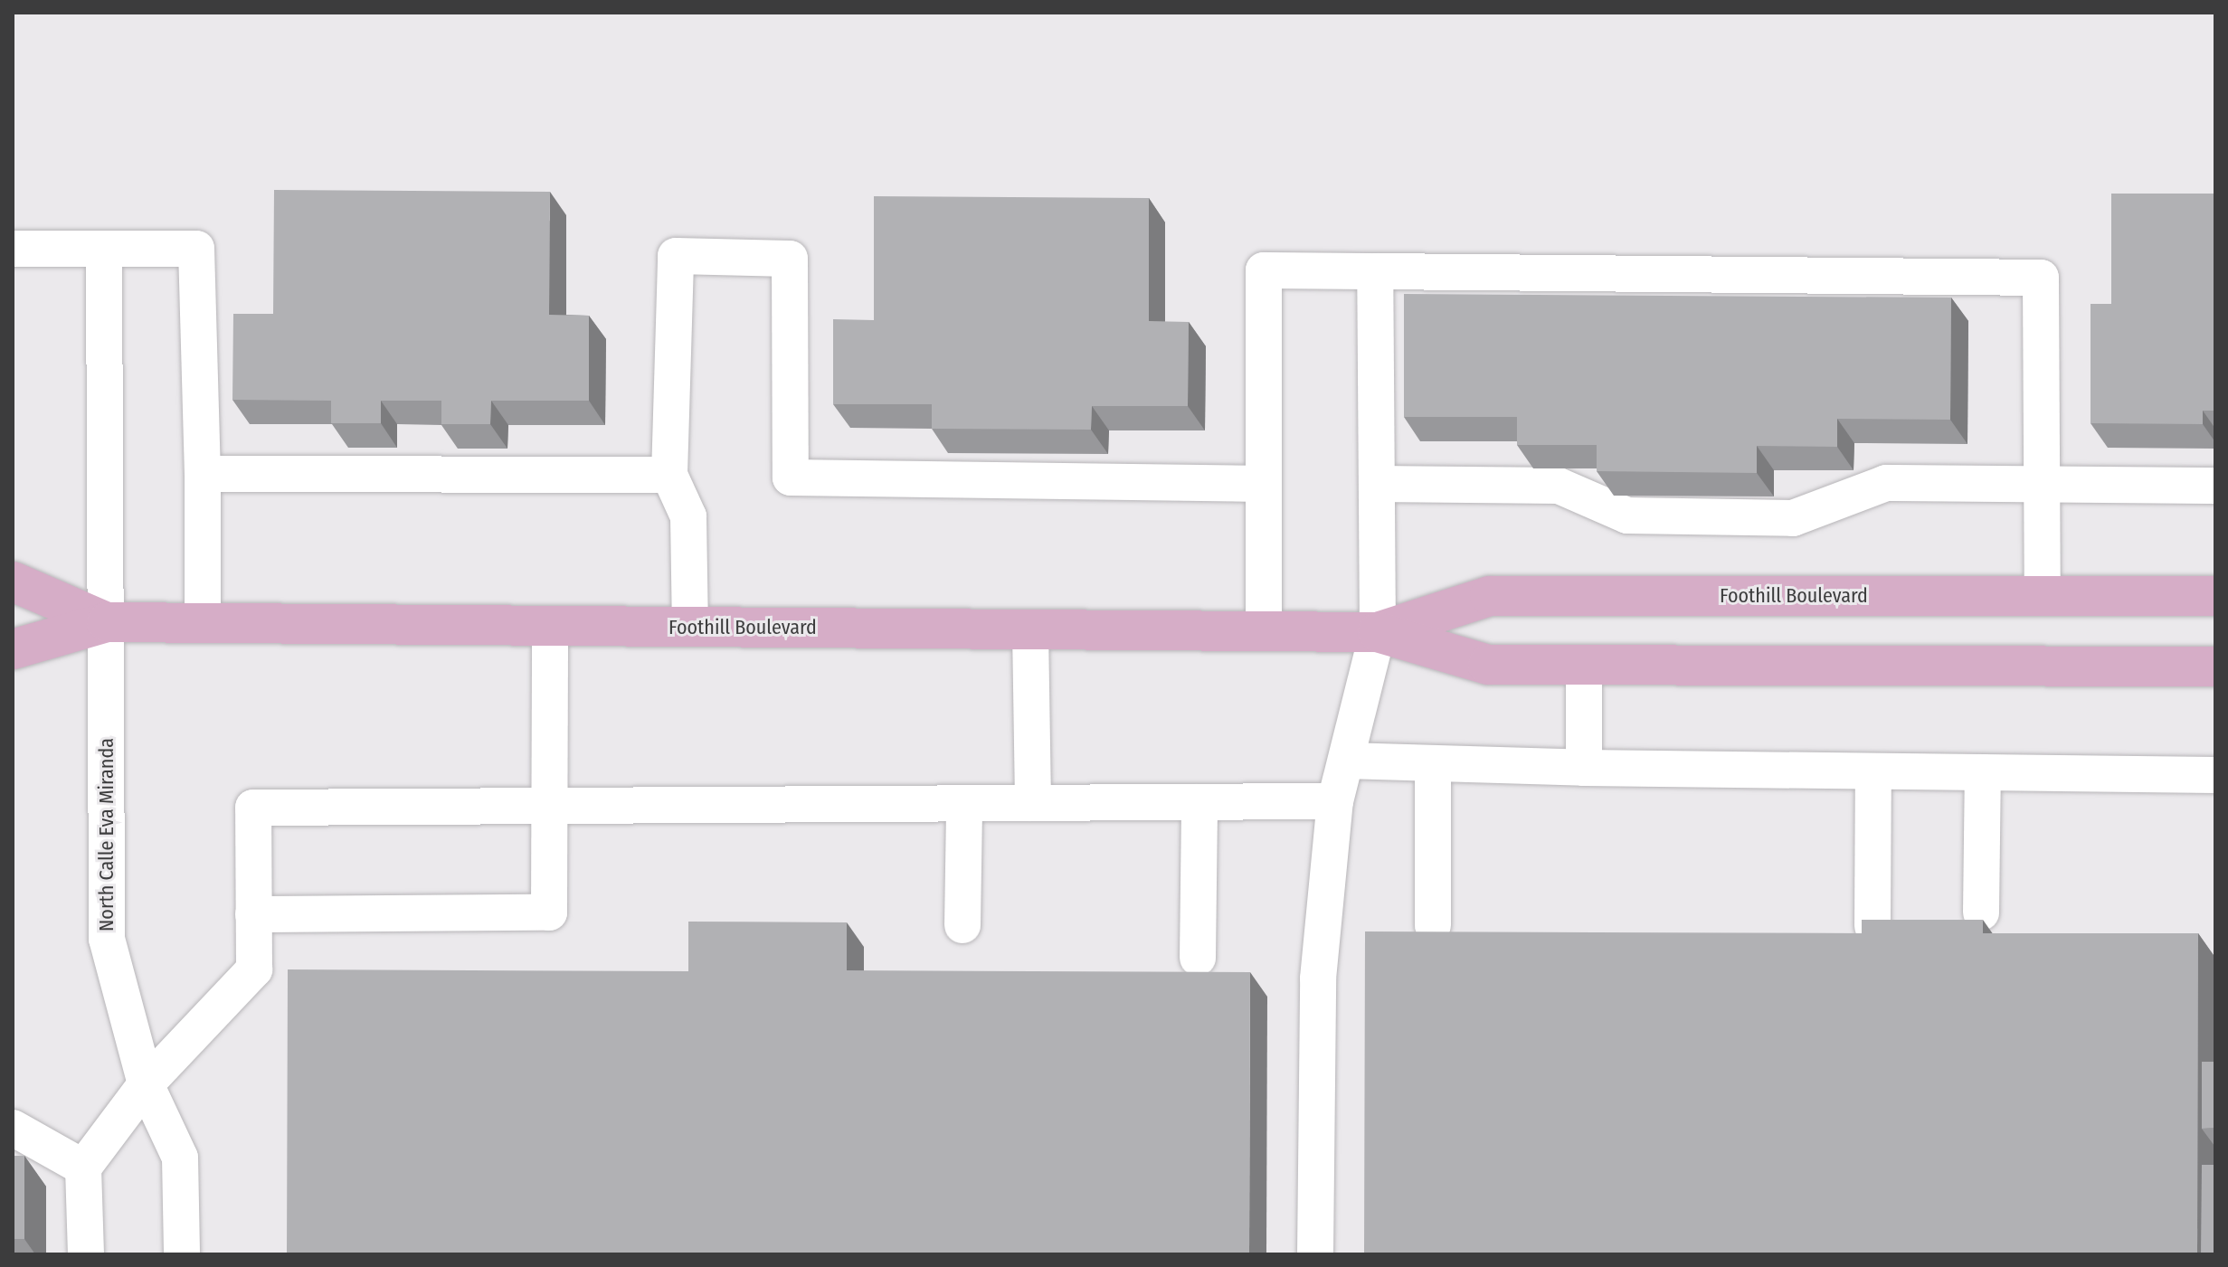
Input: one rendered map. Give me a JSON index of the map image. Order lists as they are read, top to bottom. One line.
{"streets":{"main road":["Foothill Boulevard"],"street":["North Calle Eva Miranda"]},"crossings":[["Foothill Boulevard","North Calle Eva Miranda"]]}
